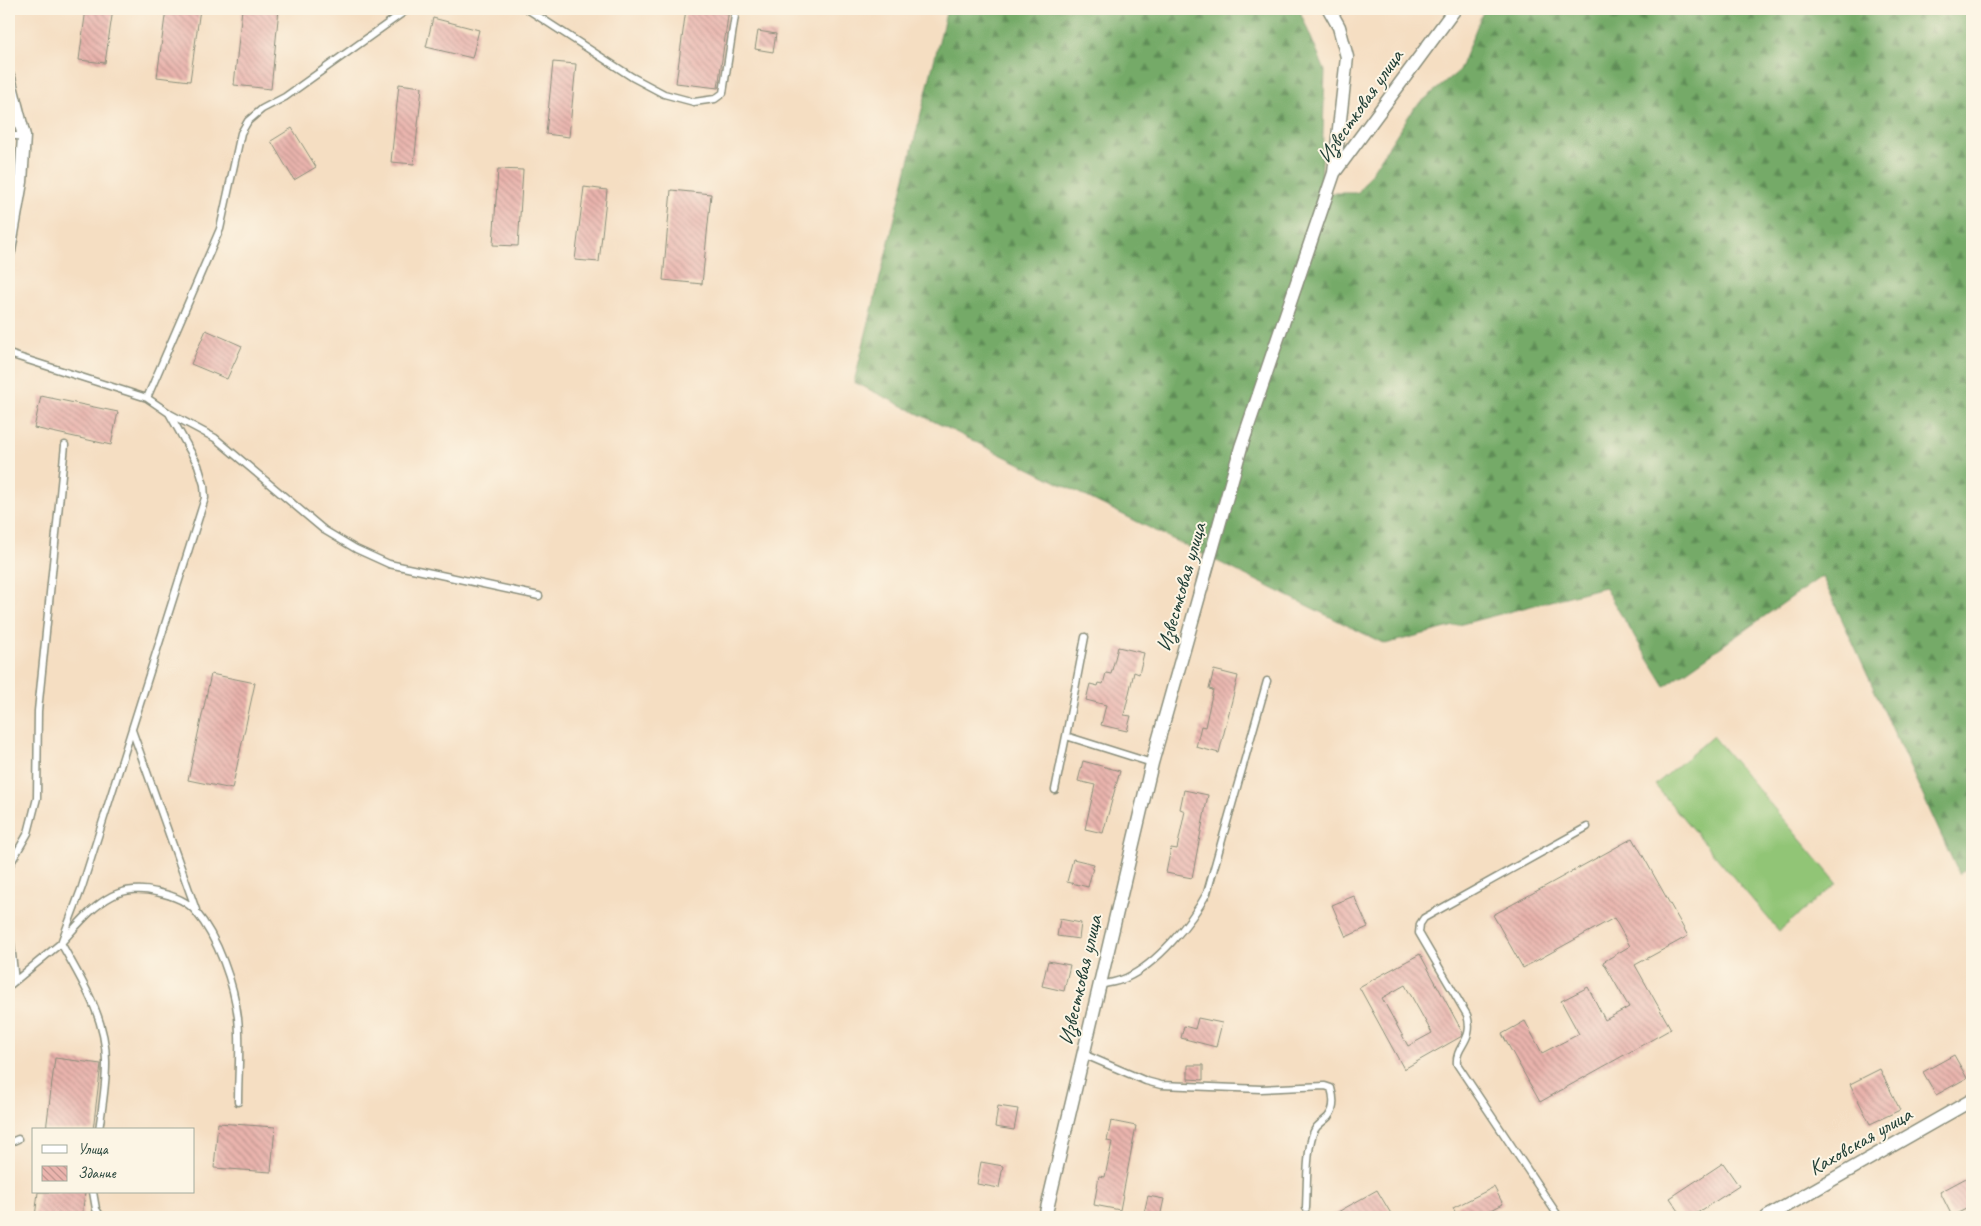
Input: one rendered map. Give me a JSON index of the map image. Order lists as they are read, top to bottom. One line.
{"streets":{"street":["Известковая улица","Каховская улица"]},"legend":["Улица","Здание"]}
